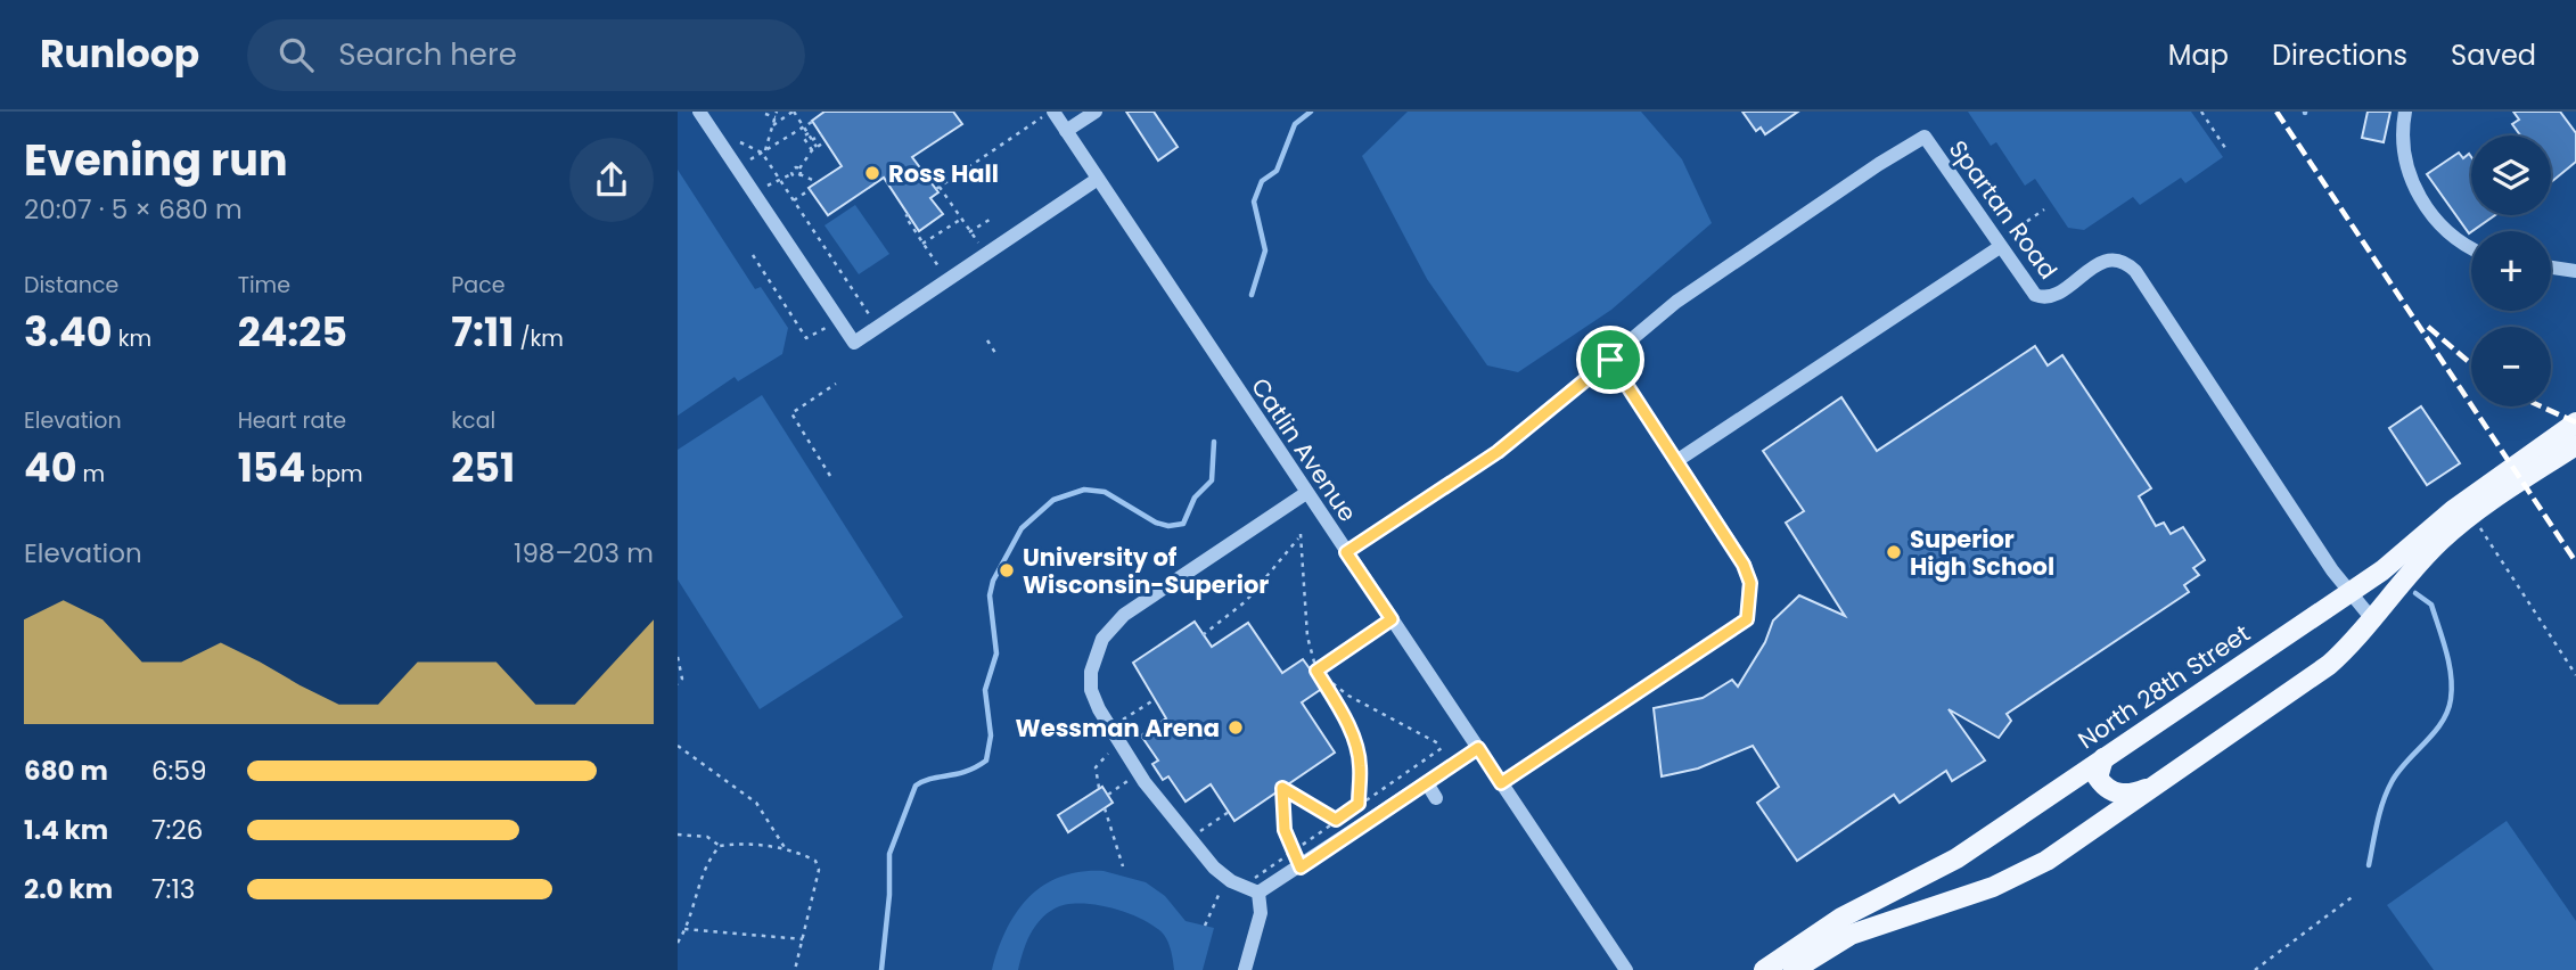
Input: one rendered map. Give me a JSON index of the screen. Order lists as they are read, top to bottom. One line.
{"streets":{"main road":["North 28th Street"],"street":["Spartan Road","Catlin Avenue"]},"crossings":[["Spartan Road","Catlin Avenue"],["Spartan Road","North 28th Street"]],"places":["Ross Hall","Superior High School","University of Wisconsin-Superior","Wessman Arena"],"page":{"header":"Runloop","search":"Search here","nav":["Map","Directions","Saved"],"heading":["Evening run","20:07 · 5 × 680 m"],"map_buttons":["+","−"],"stats":[["Distance","3.40 km"],["Time","24:25"],["Pace","7:11 /km"],["Elevation","40 m"],["Heart rate","154 bpm"],["kcal","251"]],"chart":["Elevation","198–203 m"],"list":[{"name":"680 m","note":"6:59"},{"name":"1.4 km","note":"7:26"},{"name":"2.0 km","note":"7:13"}]}}
